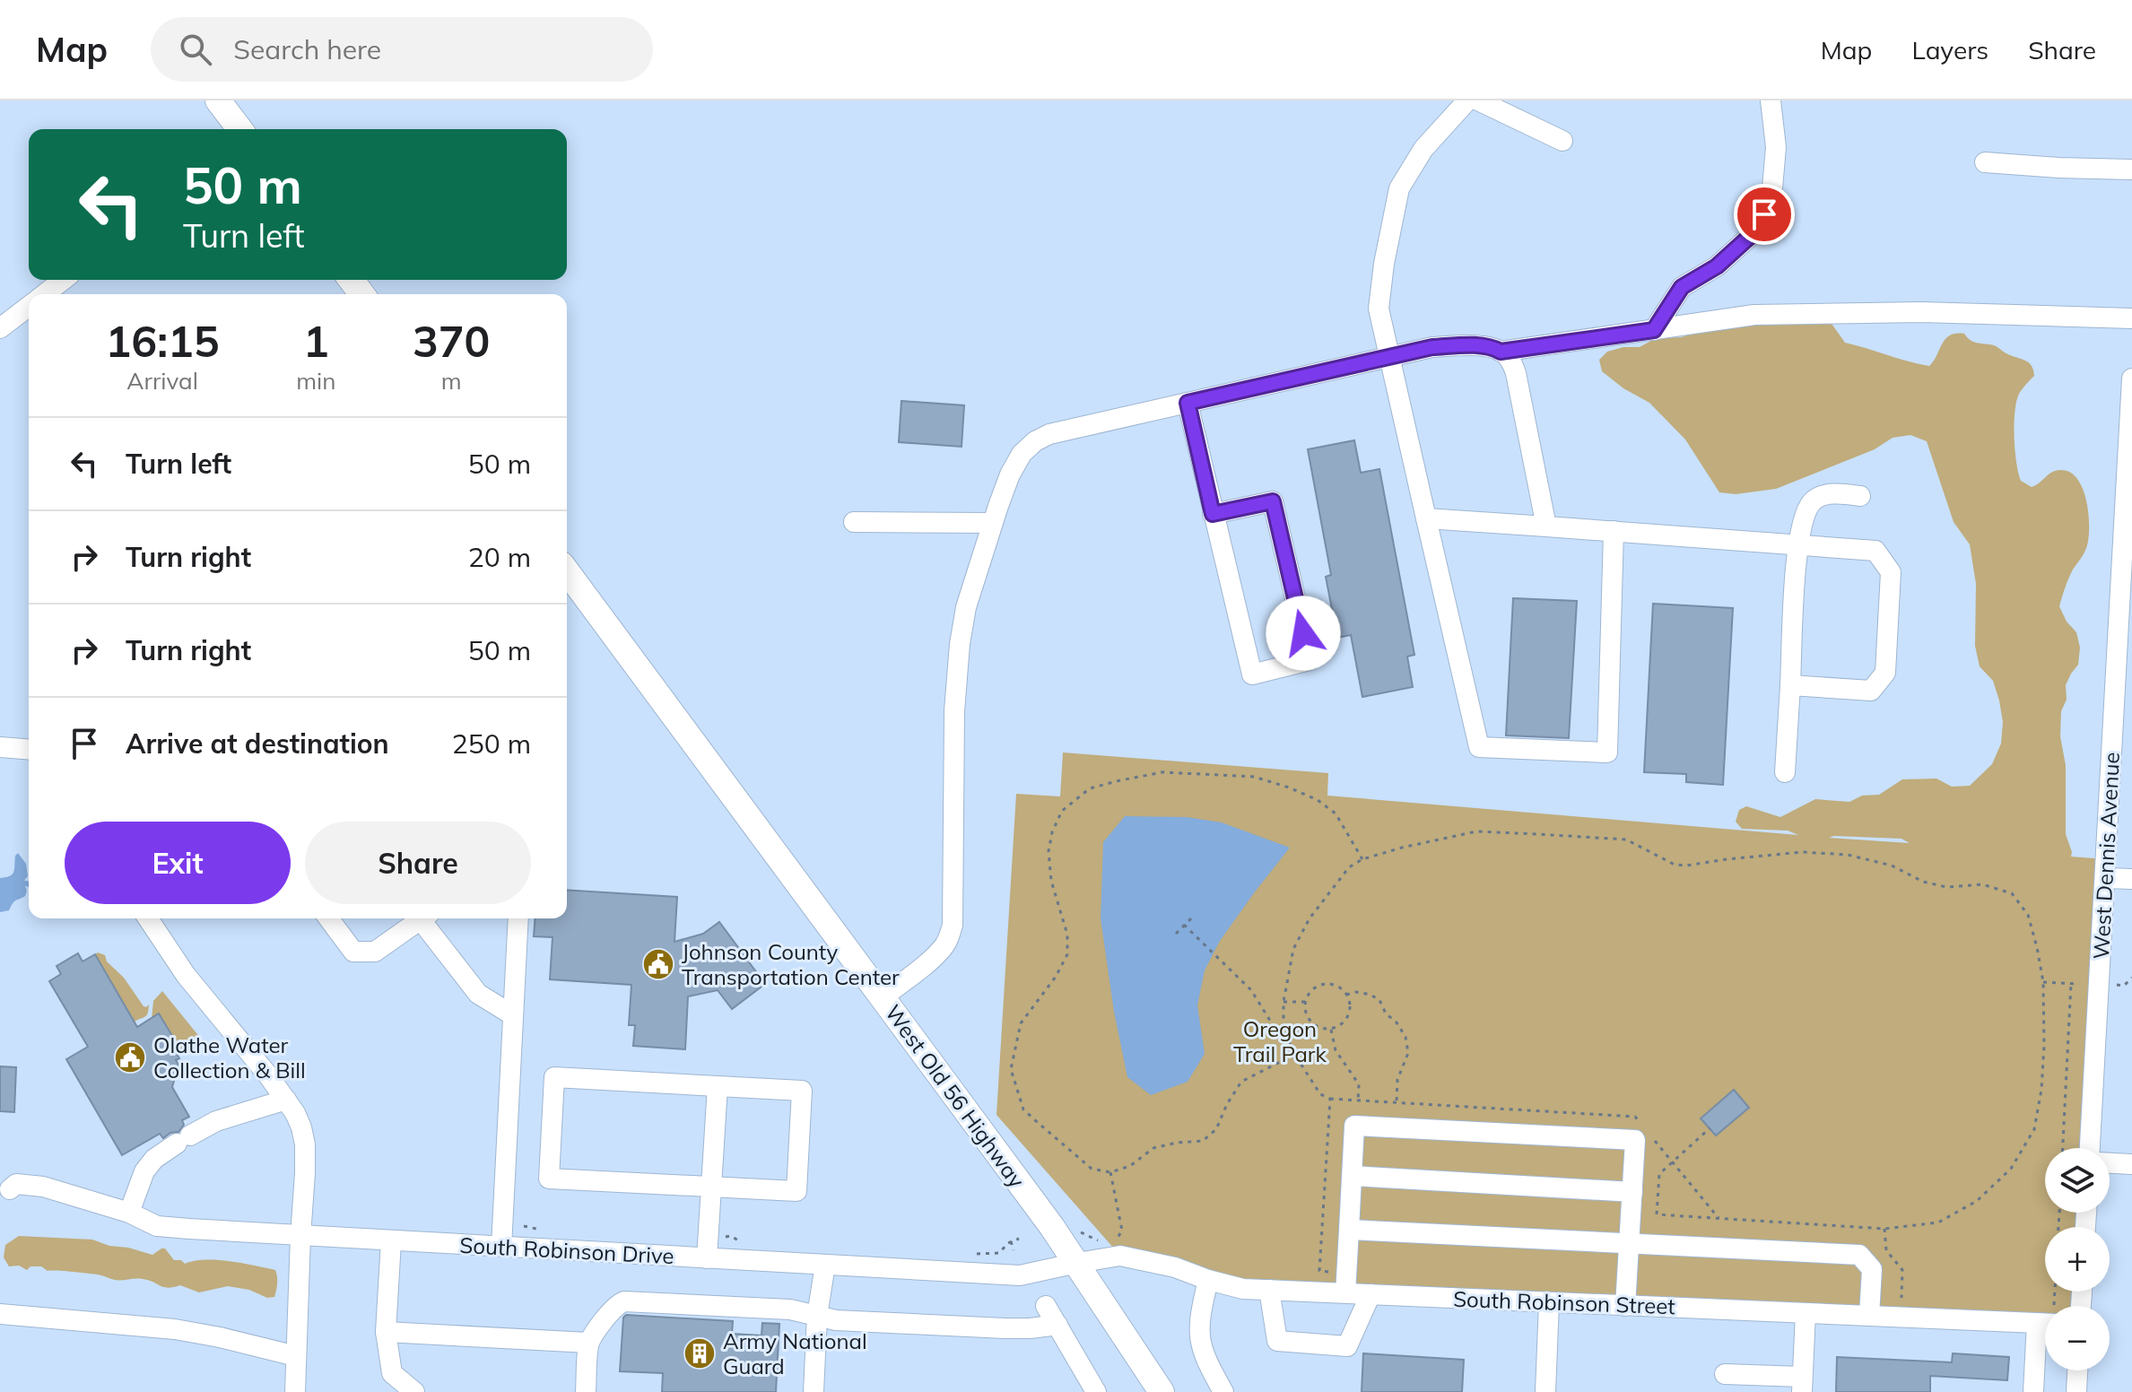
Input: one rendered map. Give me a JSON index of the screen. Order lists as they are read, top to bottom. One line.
{"streets":{"main road":["West Old 56 Highway"],"street":["West Dennis Avenue","South Robinson Drive","South Robinson Street"]},"crossings":[["West Old 56 Highway","South Robinson Drive"],["West Old 56 Highway","South Robinson Street"],["South Robinson Drive","South Robinson Street"]],"parks":["Oregon Trail Park"],"places":{"public building":["Johnson County Transportation Center","Olathe Water Collection & Bill"],"building":["Army National Guard"]},"page":{"header":"Map","search":"Search here","nav":["Map","Layers","Share"],"turn":["50 m","Turn left"],"eta":["16:15","Arrival","1","min","370","m"],"list":[{"name":"Turn left","value":"50 m"},{"name":"Turn right","value":"20 m"},{"name":"Turn right","value":"50 m"},{"name":"Arrive at destination","value":"250 m"}],"buttons":["Exit","Share"],"map_buttons":["+","−"]}}
